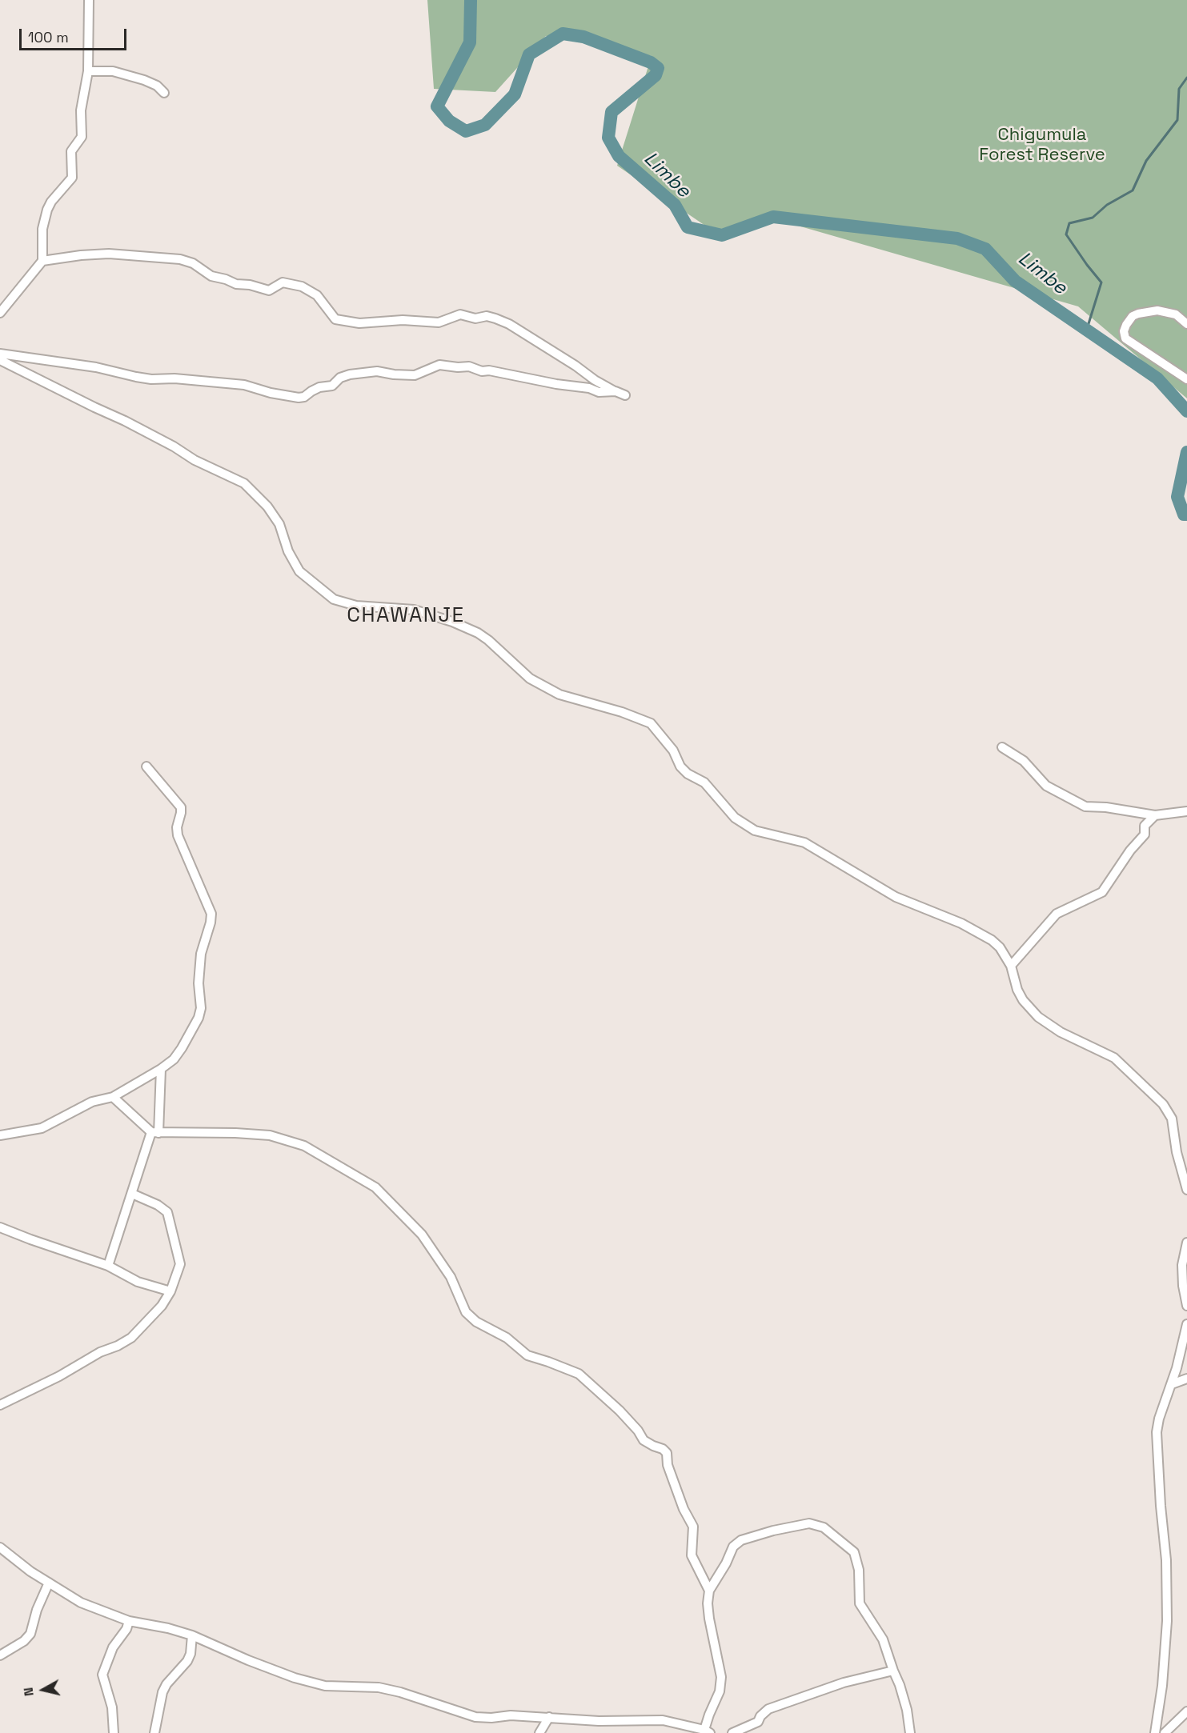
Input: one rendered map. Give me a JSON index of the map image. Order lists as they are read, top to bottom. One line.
{"districts":["CHAWANJE"],"water":["Limbe"],"parks":["Chigumula Forest Reserve"],"scale_bar":"100 m","north":"left"}
